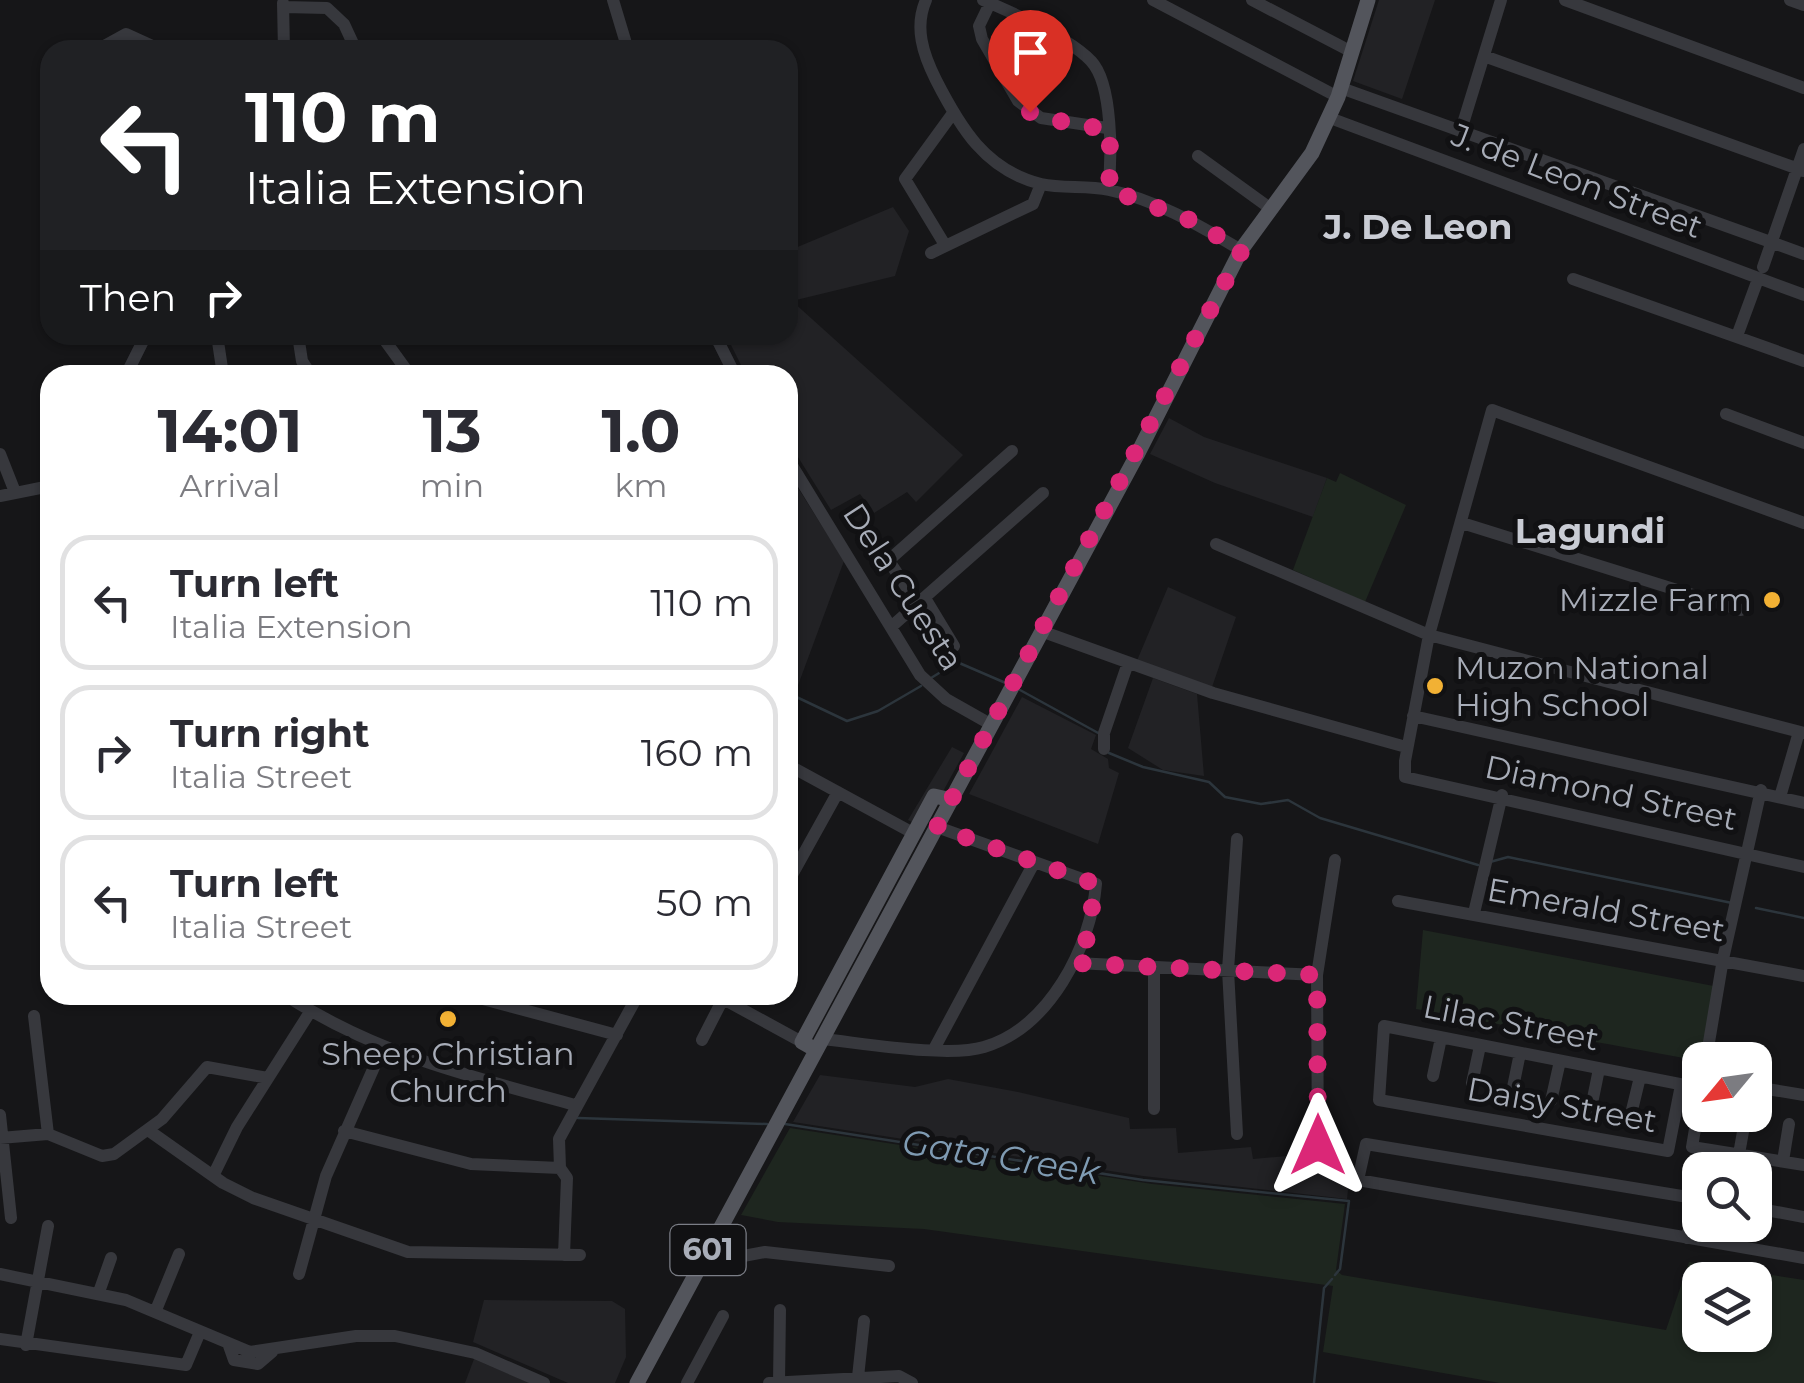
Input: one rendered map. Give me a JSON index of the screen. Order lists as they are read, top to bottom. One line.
{"streets":{"main road":["601"],"street":["J. de Leon Street","Dela Cuesta","Diamond Street","Emerald Street","Lilac Street","Daisy Street"]},"crossings":[["J. de Leon Street","601"],["Dela Cuesta","601"],["Lilac Street","Daisy Street"]],"districts":["J. De Leon","Lagundi"],"water":["Gata Creek"],"places":["Mizzle Farm","Muzon National High School","Sheep Christian Church"],"north":"bottom left","page":{"turn":["110 m","Italia Extension"],"then":"Then","eta":["14:01","Arrival","13","min","1.0","km"],"list":[{"name":"Turn left","note":"Italia Extension","value":"110 m"},{"name":"Turn right","note":"Italia Street","value":"160 m"},{"name":"Turn left","note":"Italia Street","value":"50 m"}]}}
